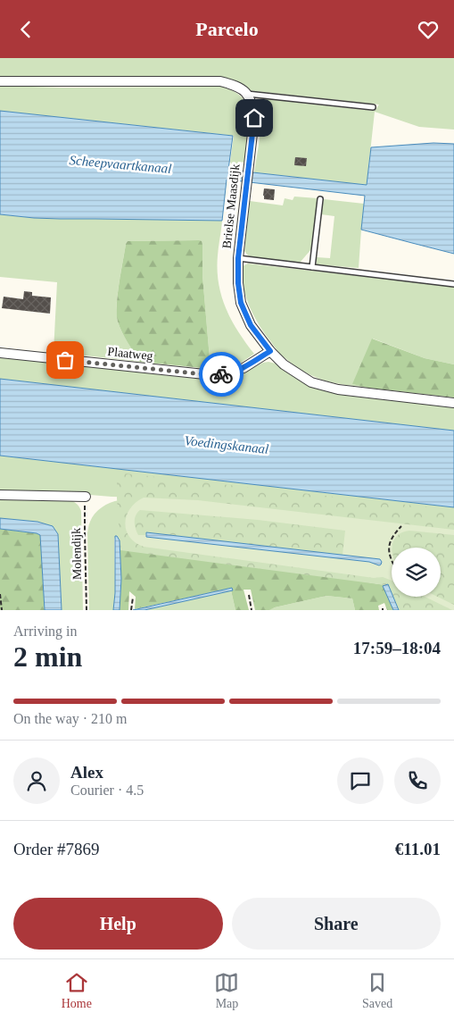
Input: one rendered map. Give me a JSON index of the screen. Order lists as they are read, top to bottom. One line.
{"streets":{"street":["Brielse Maasdijk","Plaatweg"],"path":["Molendijk"]},"crossings":[["Brielse Maasdijk","Plaatweg"]],"water":["Scheepvaartkanaal","Voedingskanaal"],"page":{"header":"Parcelo","heading":["2 min","Arriving in","17:59–18:04"],"panel":["Alex","Courier · 4.5","Order #7869","€11.01"],"bar":"On the way · 210 m","buttons":["Help","Share"],"tabs":["Home","Map","Saved"]}}
